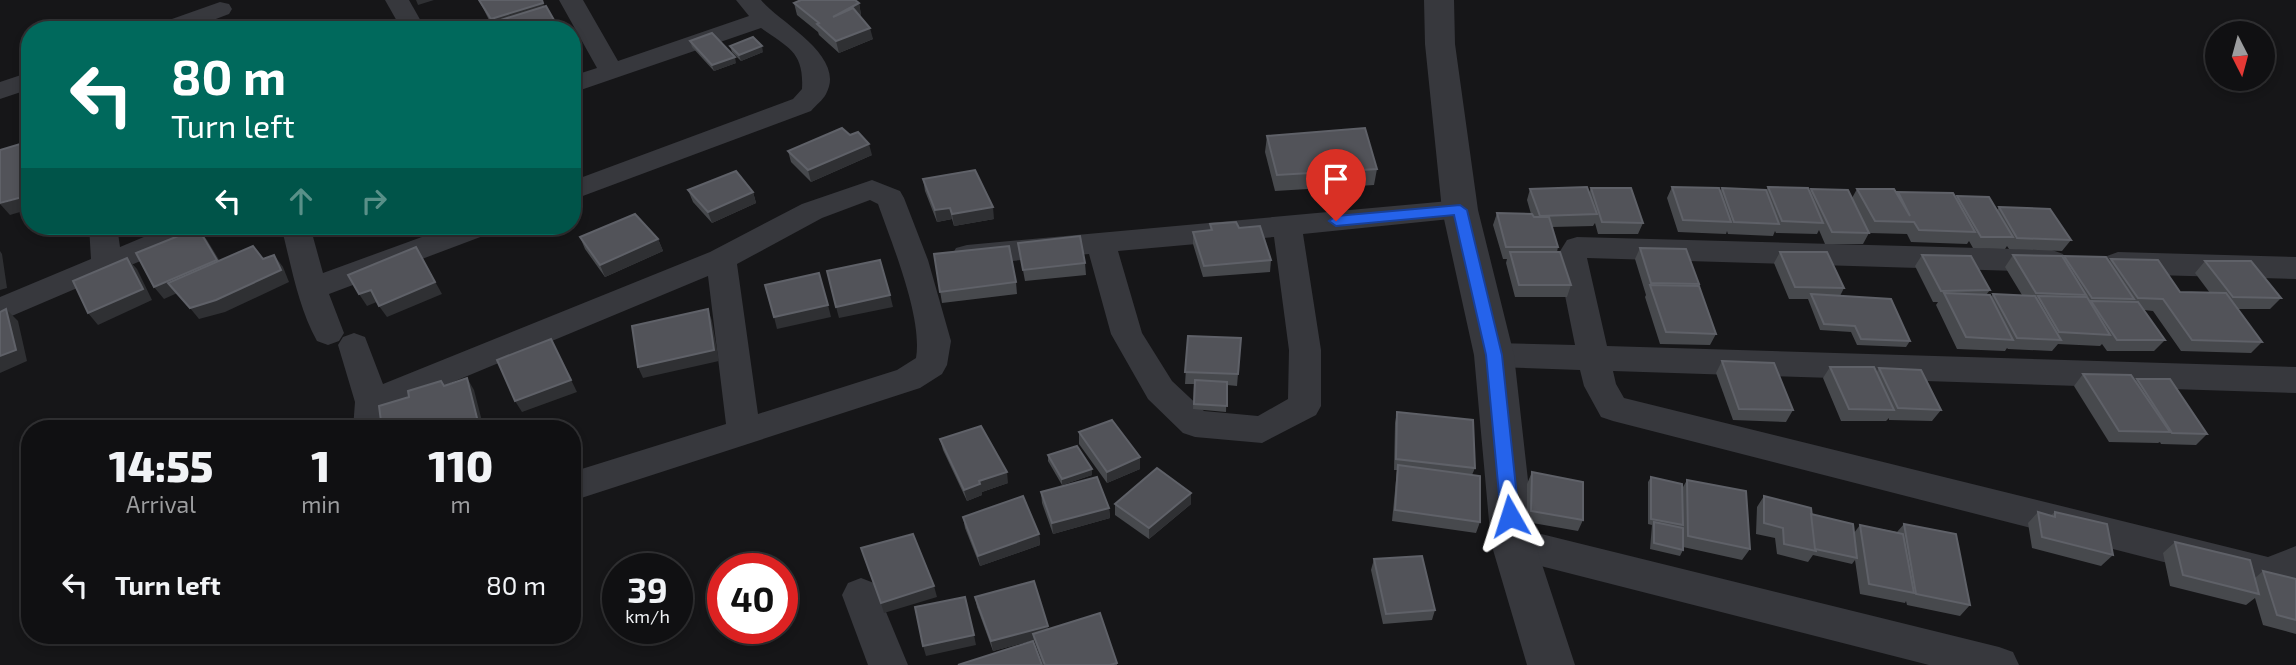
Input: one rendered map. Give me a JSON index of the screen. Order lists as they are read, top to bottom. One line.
{"north":"bottom","page":{"turn":["80 m","Turn left"],"eta":["14:55","Arrival","1","min","110","m"],"list":[{"name":"Turn left","value":"80 m"}],"speed":"39 km/h","limit":"40"}}
